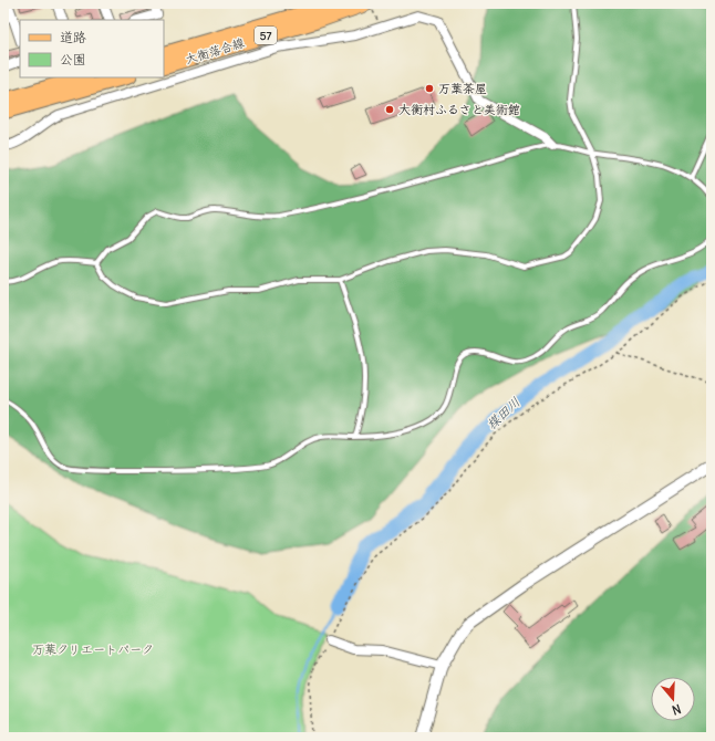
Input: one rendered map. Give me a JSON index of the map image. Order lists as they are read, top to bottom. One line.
{"streets":{"main road":["57","大衡落合線"]},"water":["楳田川"],"parks":["万葉クリエートパーク"],"places":["万葉茶屋","大衡村ふるさと美術館"],"legend":["道路","公園"],"north":"bottom"}
